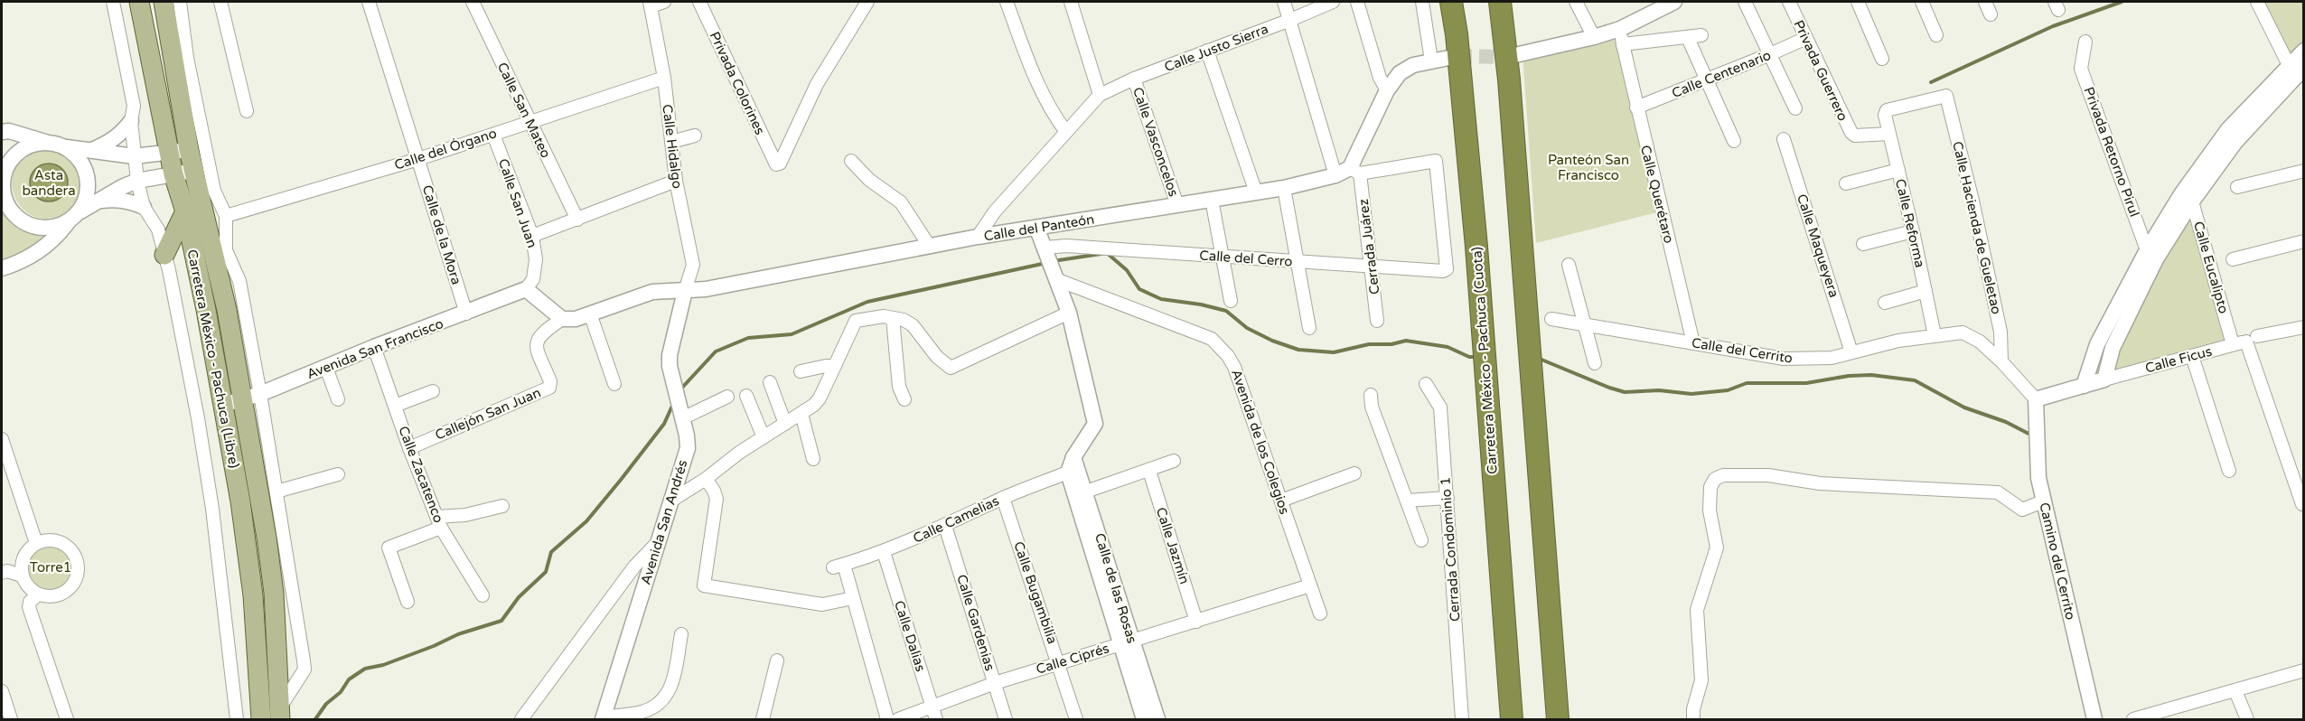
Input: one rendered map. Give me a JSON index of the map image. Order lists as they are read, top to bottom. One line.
{"streets":{"highway":["Carretera México - Pachuca (Cuota)"],"main road":["Carretera México - Pachuca (Libre)"],"street":["Calle Justo Sierra","Privada Guerrero","Calle Centenario","Privada Colorines","Calle San Mateo","Calle Vasconcelos","Calle Hidalgo","Calle del Órgano","Privada Retorno Pirul","Calle Querétaro","Calle San Juan","Calle Reforma","Calle del Panteón","Calle Hacienda de Gueletao","Calle de la Mora","Calle Maqueyera","Cerrada Juárez","Calle del Cerro","Calle Eucalipto","Avenida San Francisco","Calle del Cerrito","Calle Ficus","Callejón San Juan","Avenida de los Colegios","Calle Zacatenco","Calle Camelias","Avenida San Andrés","Calle Jazmín","Cerrada Condominio 1","Camino del Cerrito","Calle de las Rosas","Calle Bugambilia","Calle Gardenias","Calle Dalias","Calle Ciprés"]},"crossings":[["Calle Justo Sierra","Calle Vasconcelos"],["Privada Guerrero","Calle Centenario"],["Privada Guerrero","Calle Reforma"],["Calle Centenario","Calle Querétaro"],["Calle San Mateo","Calle del Órgano"],["Calle Vasconcelos","Calle del Panteón"],["Calle Hidalgo","Calle del Órgano"],["Calle Hidalgo","Calle del Panteón"],["Calle Hidalgo","Avenida San Andrés"],["Calle del Órgano","Calle San Juan"],["Calle del Órgano","Calle de la Mora"],["Calle Querétaro","Calle del Cerrito"],["Calle San Juan","Avenida San Francisco"],["Calle Reforma","Calle Hacienda de Gueletao"],["Calle Reforma","Calle del Cerrito"],["Calle del Panteón","Cerrada Juárez"],["Calle del Panteón","Calle del Cerro"],["Calle del Panteón","Callejón San Juan"],["Calle del Panteón","Avenida San Andrés"],["Calle Hacienda de Gueletao","Calle del Cerrito"],["Calle de la Mora","Avenida San Francisco"],["Calle Maqueyera","Calle del Cerrito"],["Cerrada Juárez","Calle del Cerro"],["Calle Eucalipto","Calle Ficus"],["Avenida San Francisco","Carretera México - Pachuca (Libre)"],["Avenida San Francisco","Calle Zacatenco"],["Calle del Cerrito","Camino del Cerrito"],["Callejón San Juan","Calle Zacatenco"],["Avenida de los Colegios","Calle Ciprés"],["Calle Camelias","Calle de las Rosas"],["Calle Camelias","Calle Bugambilia"],["Calle Camelias","Calle Gardenias"],["Calle Camelias","Calle Dalias"],["Calle Jazmín","Calle Ciprés"],["Calle de las Rosas","Calle Ciprés"],["Calle Bugambilia","Calle Ciprés"],["Calle Gardenias","Calle Ciprés"],["Calle Dalias","Calle Ciprés"]],"parks":["Panteón San Francisco","Asta bandera","Torre1"]}
